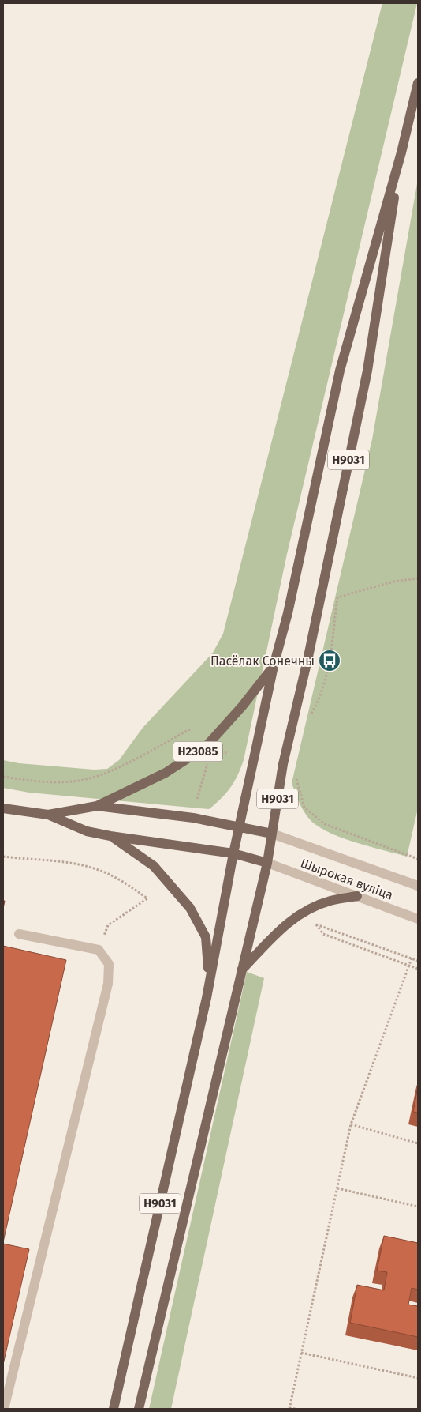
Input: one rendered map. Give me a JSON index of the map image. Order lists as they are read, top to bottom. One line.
{"streets":{"main road":["Н9031","Н23085"],"street":["Шырокая вуліца"]},"crossings":[["Н9031","Н23085"],["Н9031","Шырокая вуліца"]],"places":{"bus stop":["Пасёлак Сонечны"]}}
